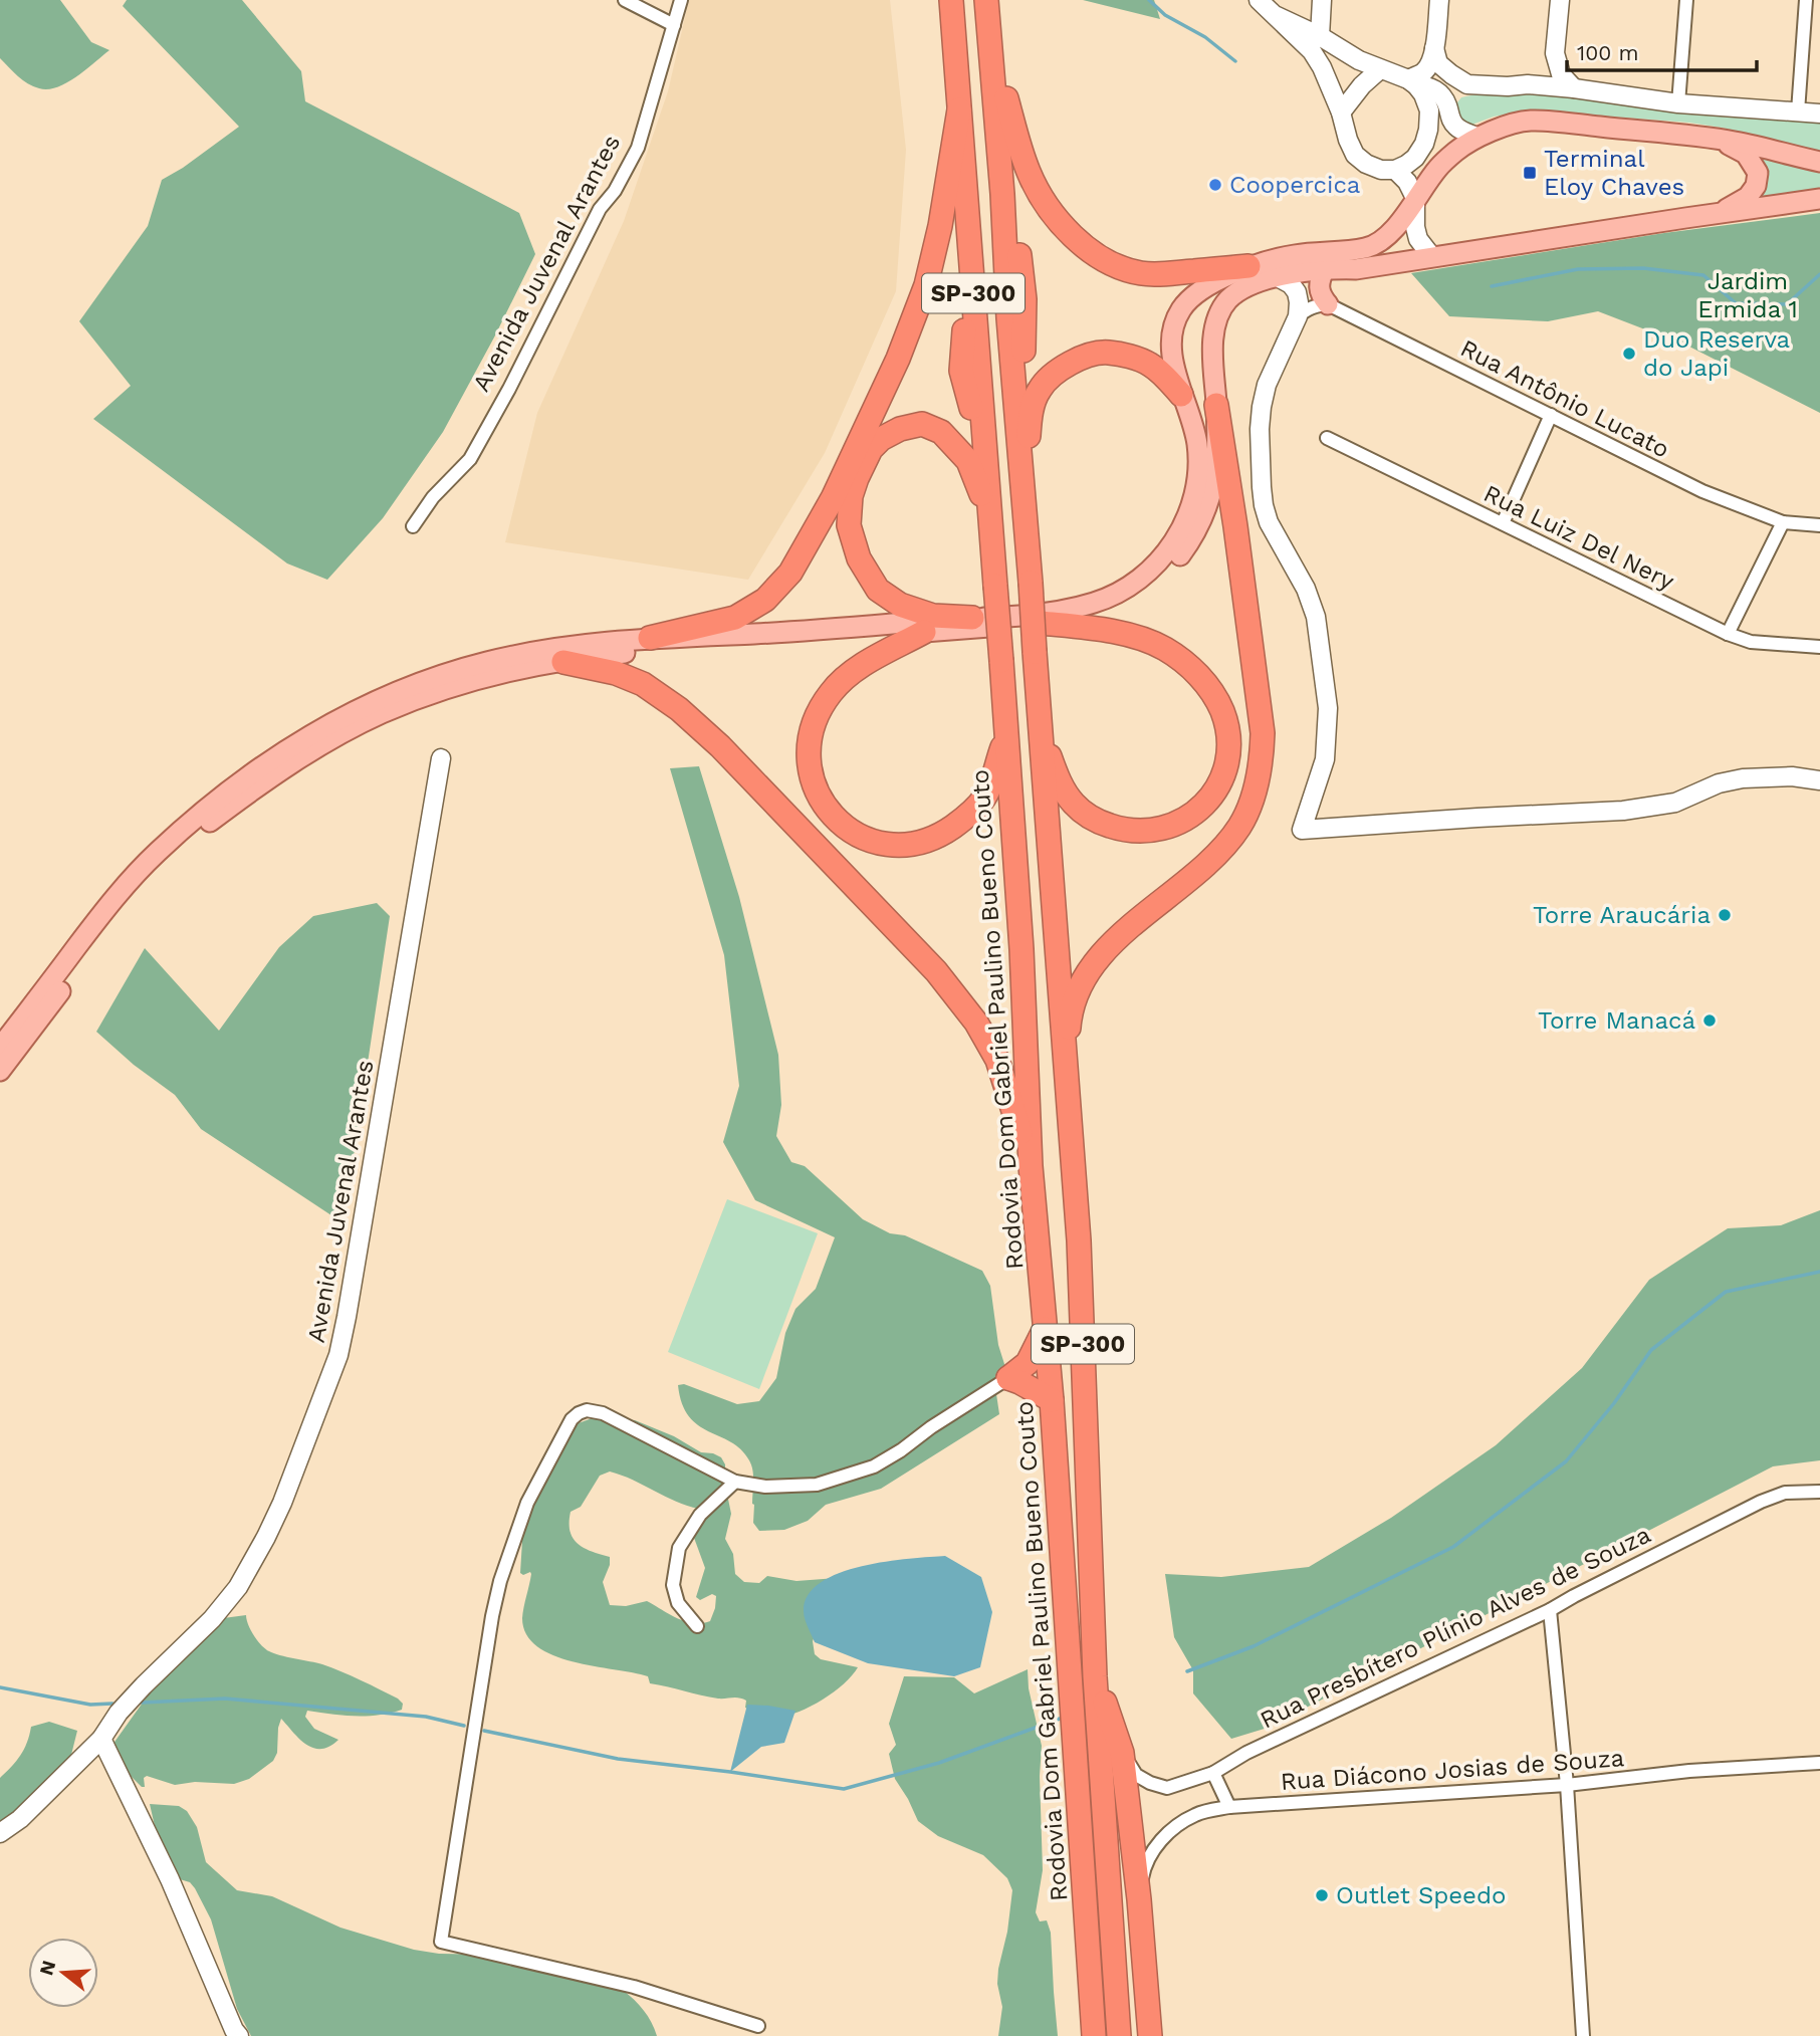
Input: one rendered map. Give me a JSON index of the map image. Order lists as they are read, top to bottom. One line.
{"streets":{"highway":["SP-300","Rodovia Dom Gabriel Paulino Bueno Couto"],"street":["Avenida Juvenal Arantes","Rua Antônio Lucato","Rua Luiz Del Nery","Rua Presbítero Plínio Alves de Souza","Rua Diácono Josias de Souza"]},"parks":["Jardim Ermida 1"],"places":{"transit":["Terminal Eloy Chaves"],"other":["Coopercica","Duo Reserva do Japi","Torre Araucária","Torre Manacá","Outlet Speedo"]},"scale_bar":"100 m","north":"left"}
